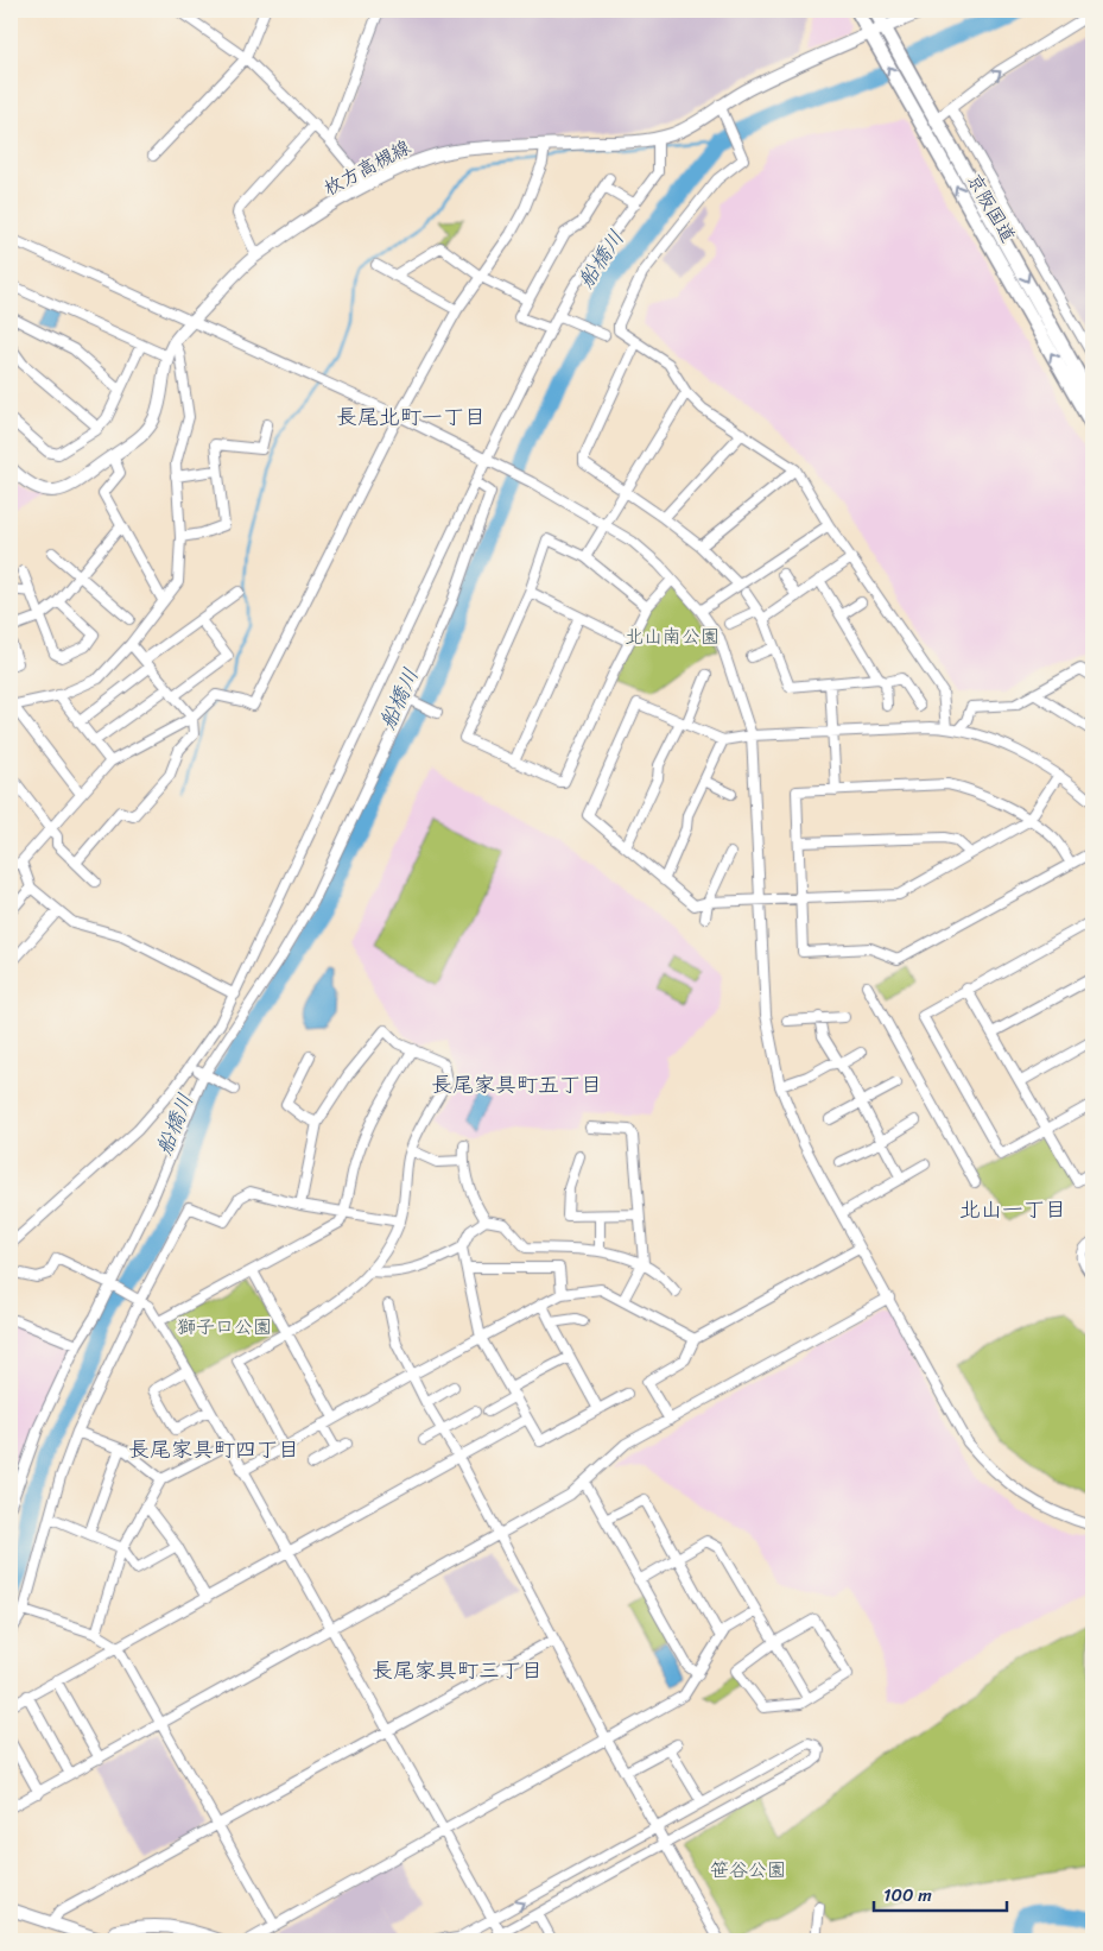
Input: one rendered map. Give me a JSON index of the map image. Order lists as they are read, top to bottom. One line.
{"streets":{"highway":["京阪国道"],"main road":["枚方高槻線"]},"crossings":[["枚方高槻線","京阪国道"]],"districts":["長尾北町一丁目","長尾家具町五丁目","北山一丁目","長尾家具町四丁目","長尾家具町三丁目"],"water":["船橋川"],"parks":["北山南公園","獅子口公園","笹谷公園"],"scale_bar":"100 m"}
